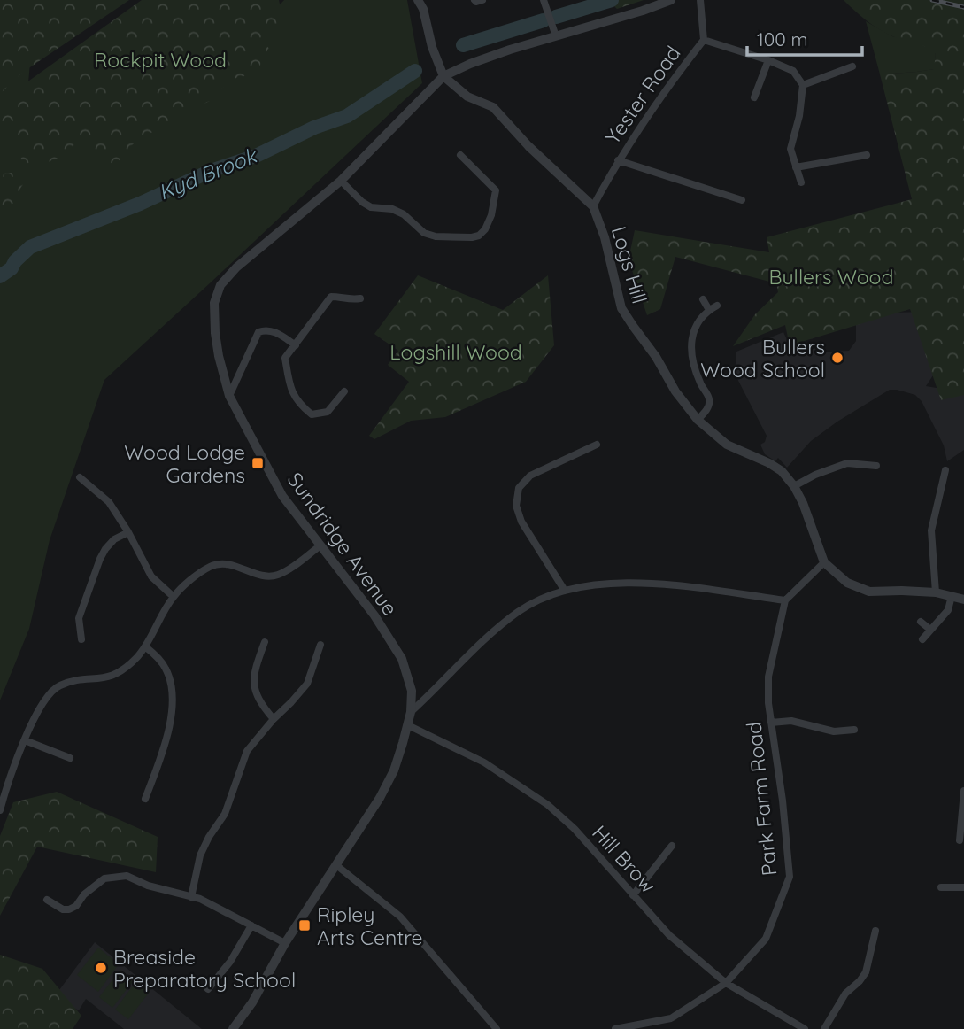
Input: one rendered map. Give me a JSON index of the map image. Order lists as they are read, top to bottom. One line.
{"streets":{"street":["Yester Road","Logs Hill","Sundridge Avenue","Park Farm Road","Hill Brow"]},"crossings":[["Yester Road","Logs Hill"],["Logs Hill","Sundridge Avenue"],["Sundridge Avenue","Hill Brow"],["Park Farm Road","Hill Brow"]],"water":["Kyd Brook"],"parks":["Rockpit Wood","Bullers Wood","Logshill Wood"],"places":{"other":["Bullers Wood School","Breaside Preparatory School"],"transit":["Wood Lodge Gardens","Ripley Arts Centre"]},"scale_bar":"100 m"}
